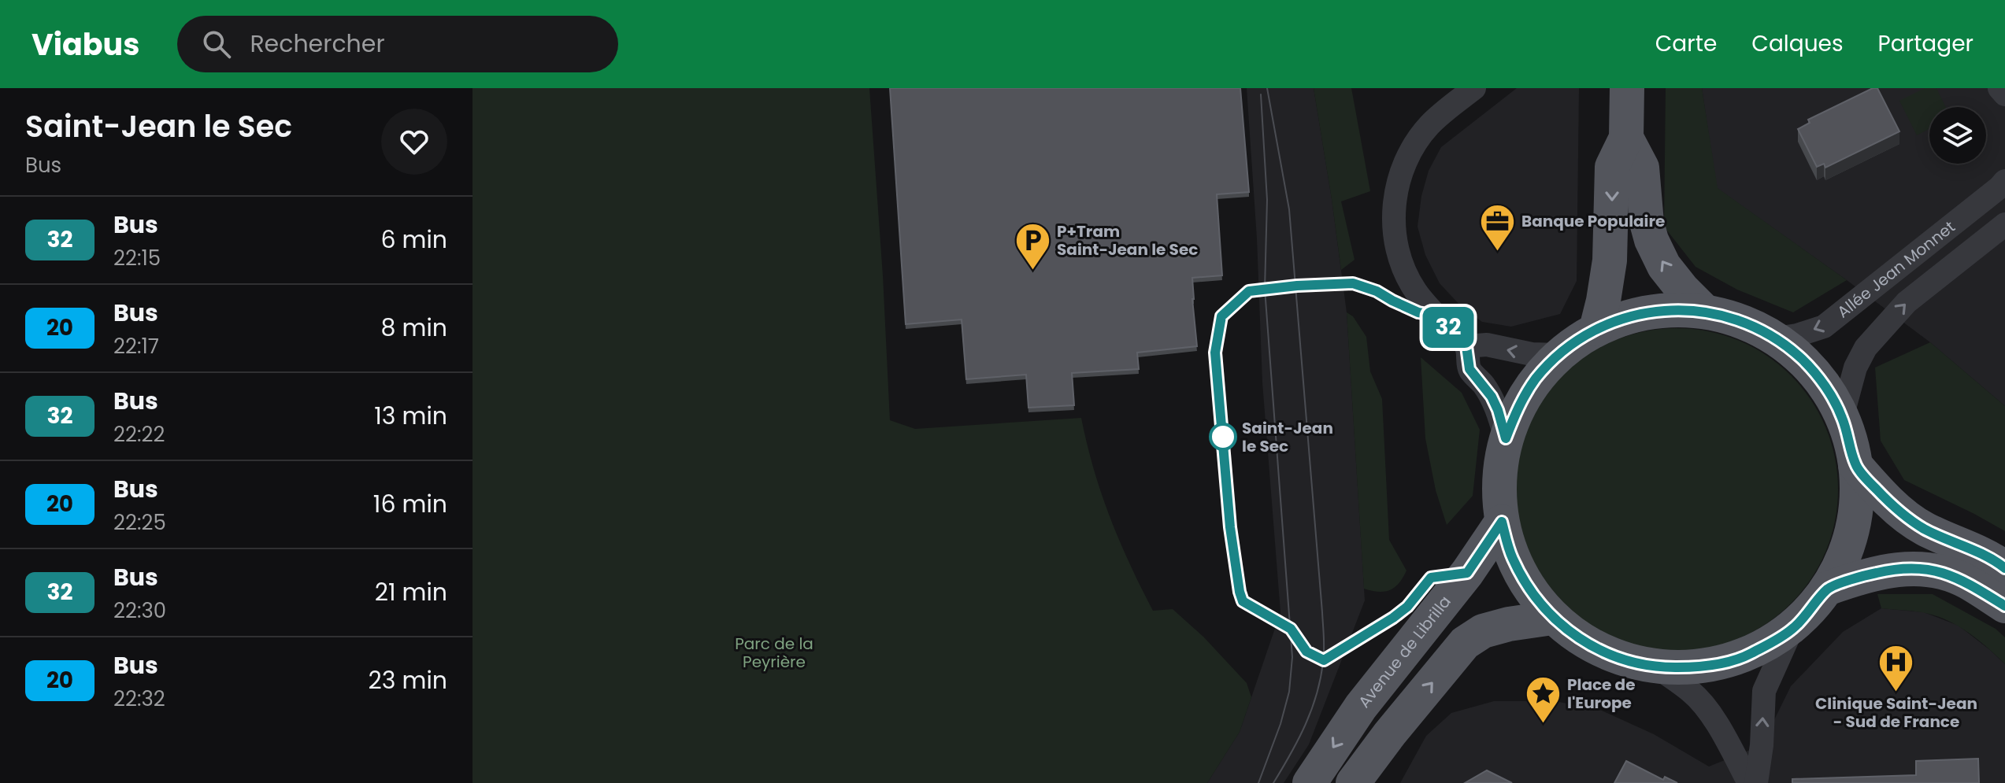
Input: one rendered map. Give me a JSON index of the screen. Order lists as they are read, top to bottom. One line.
{"streets":{"main road":["Avenue de Librilla"],"street":["Allée Jean Monnet"]},"parks":["Parc de la Peyrière"],"places":{"office":["Banque Populaire"],"parking":["P+Tram Saint-Jean le Sec"],"other":["Saint-Jean le Sec"],"hospital":["Clinique Saint-Jean - Sud de France"],"place":["Place de l'Europe"]},"lines":["bus line 32"],"page":{"header":"Viabus","search":"Rechercher","nav":["Carte","Calques","Partager"],"heading":["Saint-Jean le Sec","Bus"],"on_map":"32","list":[{"mark":"32","name":"Bus","note":"22:15","value":"6 min"},{"mark":"20","name":"Bus","note":"22:17","value":"8 min"},{"mark":"32","name":"Bus","note":"22:22","value":"13 min"},{"mark":"20","name":"Bus","note":"22:25","value":"16 min"},{"mark":"32","name":"Bus","note":"22:30","value":"21 min"},{"mark":"20","name":"Bus","note":"22:32","value":"23 min"}]}}
